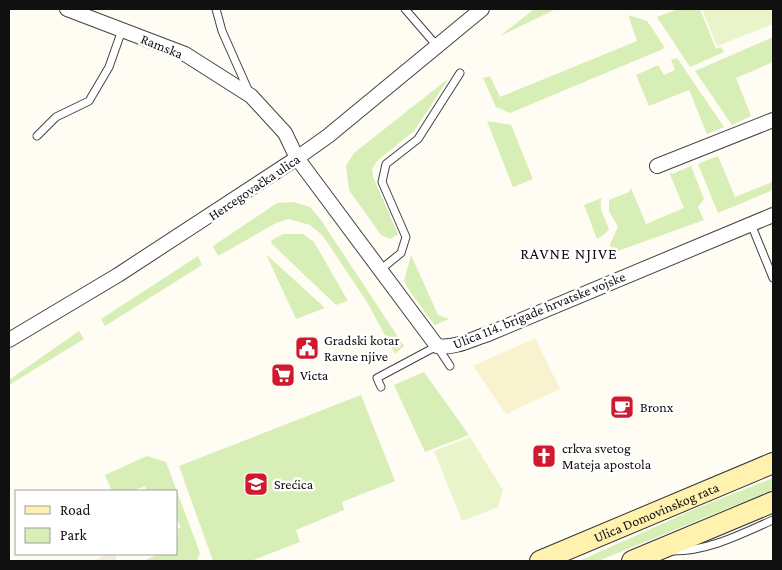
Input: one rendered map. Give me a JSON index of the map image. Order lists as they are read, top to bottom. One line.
{"streets":{"main road":["Ulica Domovinskog rata"],"street":["Ramska","Hercegovačka ulica","Ulica 114. brigade hrvatske vojske"]},"crossings":[["Ramska","Hercegovačka ulica"],["Ramska","Ulica 114. brigade hrvatske vojske"],["Hercegovačka ulica","Ulica 114. brigade hrvatske vojske"]],"districts":["RAVNE NJIVE"],"places":{"public building":["Gradski kotar Ravne njive"],"supermarket":["Victa"],"cafe":["Bronx"],"church":["crkva svetog Mateja apostola"],"school or university":["Srećica"]},"legend":["Road","Park"]}
